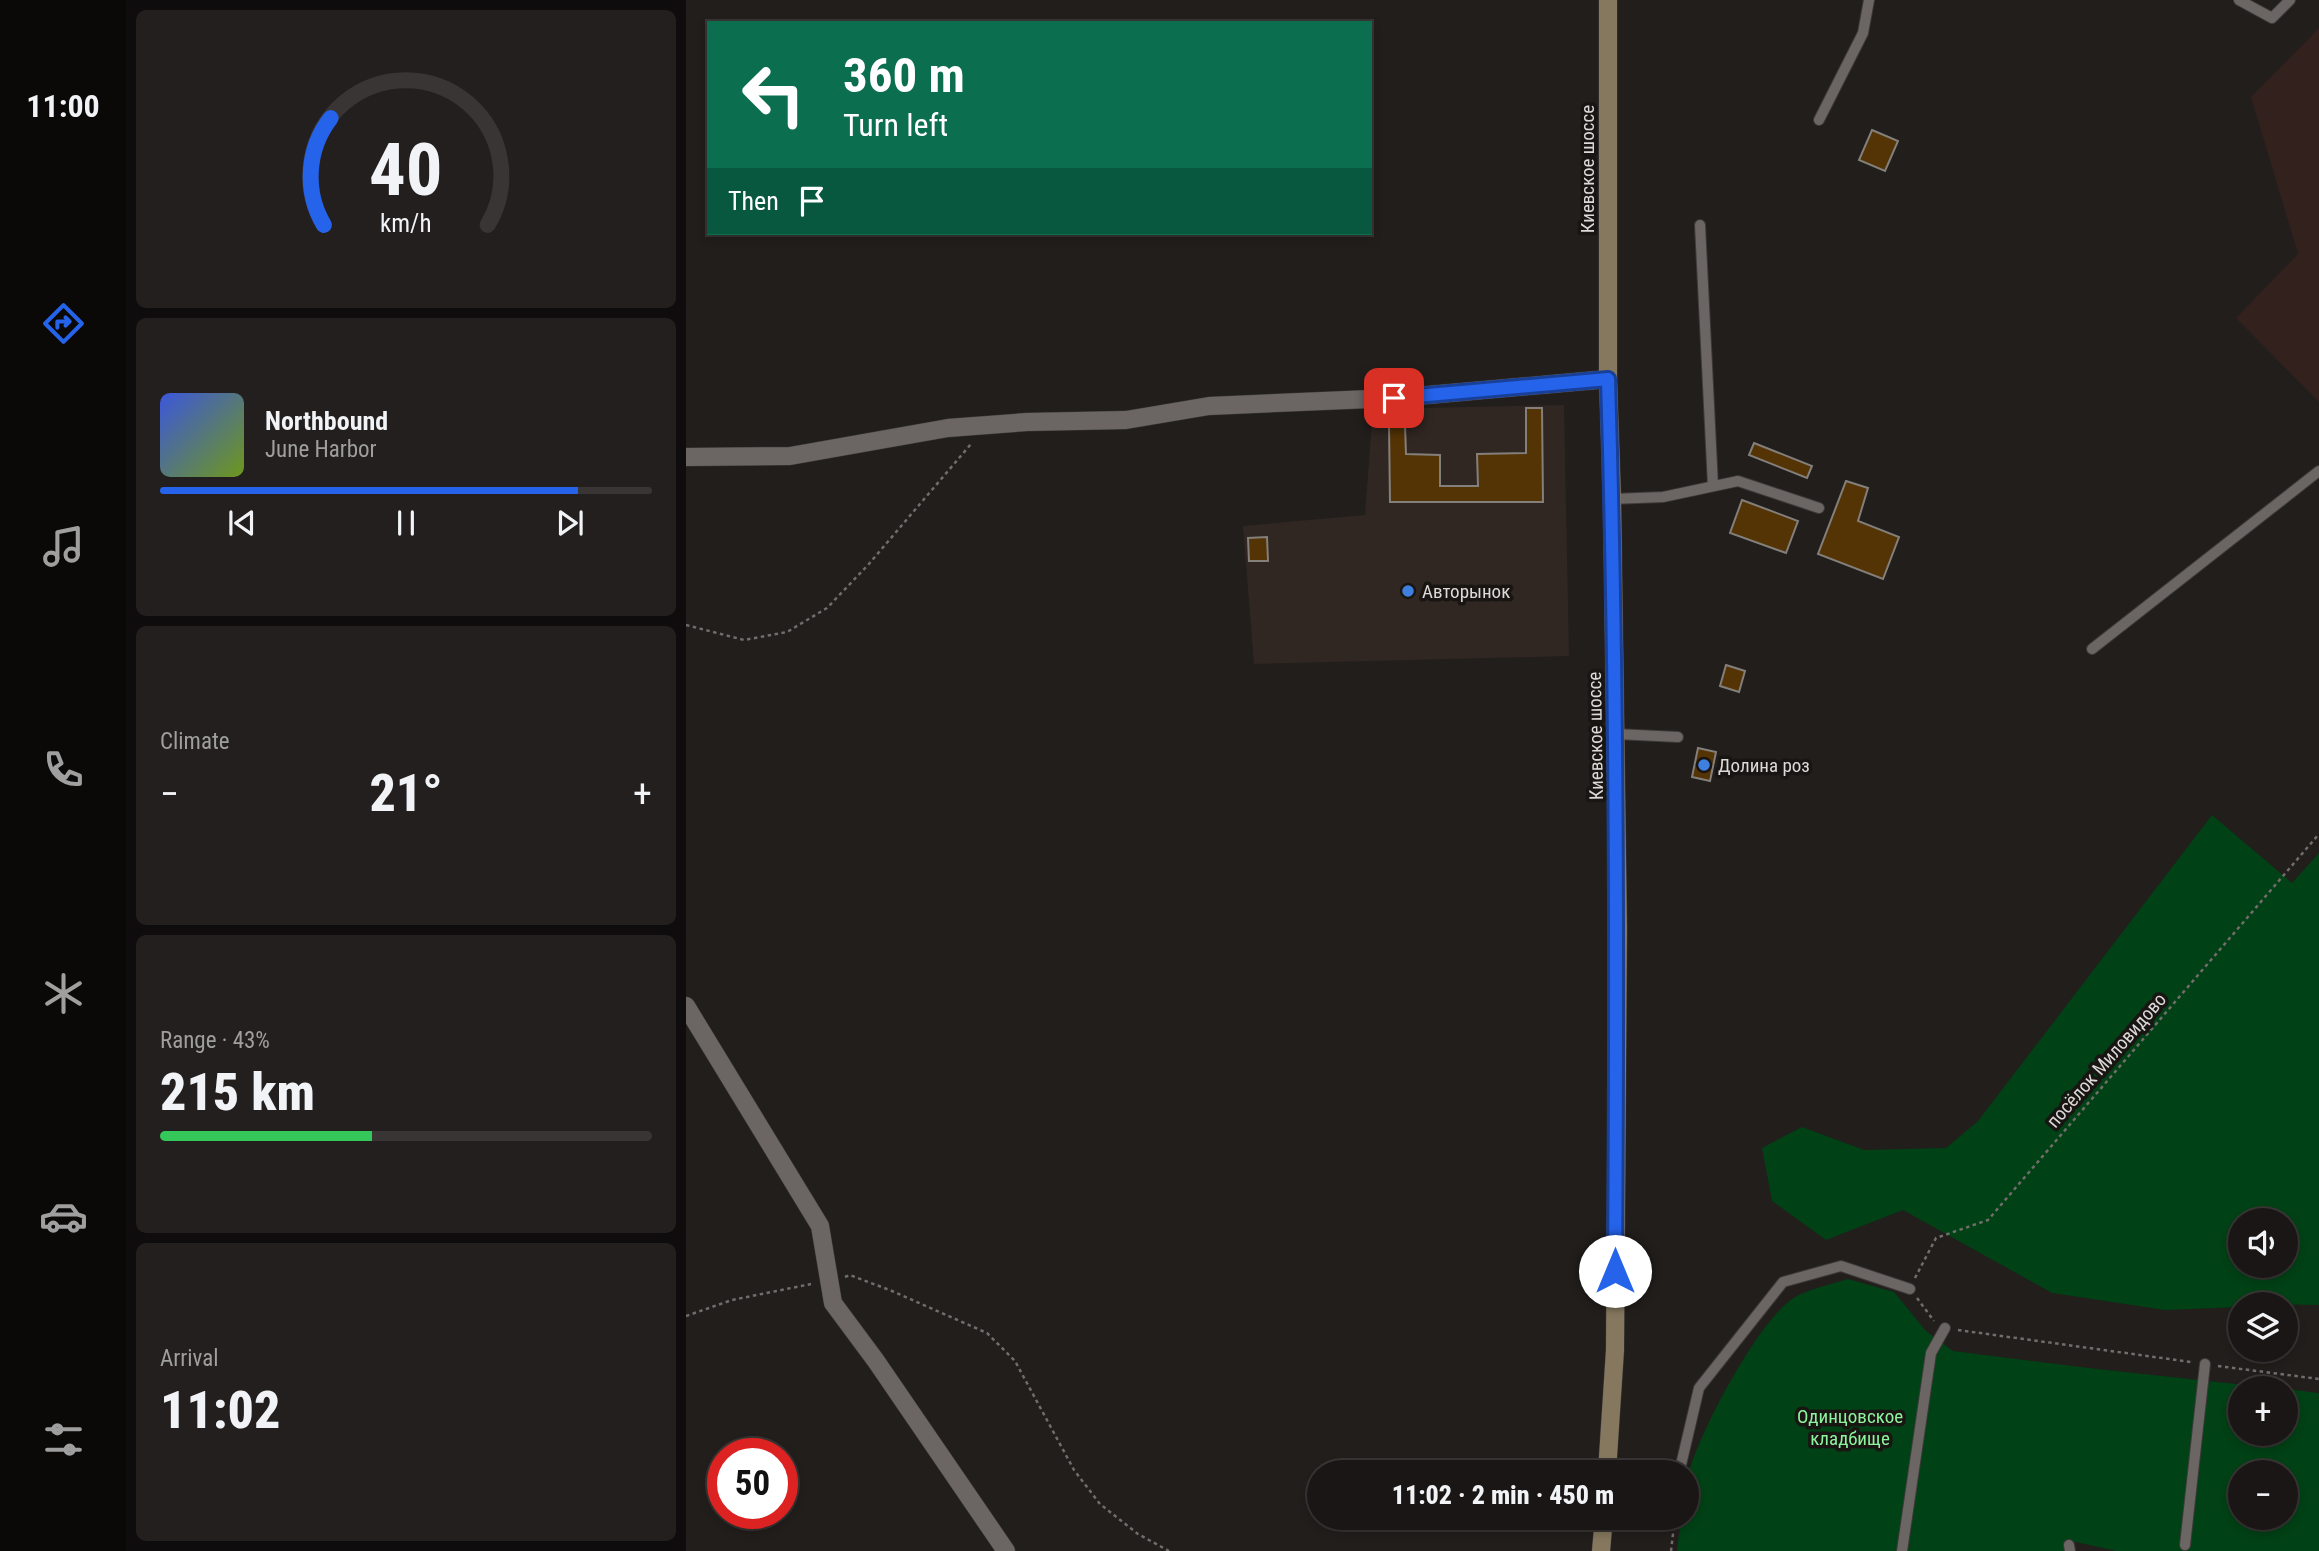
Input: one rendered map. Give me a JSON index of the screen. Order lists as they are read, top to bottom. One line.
{"streets":{"main road":["Киевское шоссе"],"path":["посёлок Миловидово"]},"parks":["Одинцовское кладбище"],"places":["Авторынок","Долина роз"],"page":{"tabs":"11:00","turn":["360 m","Turn left"],"then":"Then","song":["Northbound","June Harbor"],"tile":["Climate",["Range · 43%","215 km"],["Arrival","11:02"]],"heat":["−","21°","+"],"map_buttons":["+","−"],"limit":"50","trip":"11:02 · 2 min · 450 m","gauge":["40","km/h"]}}
